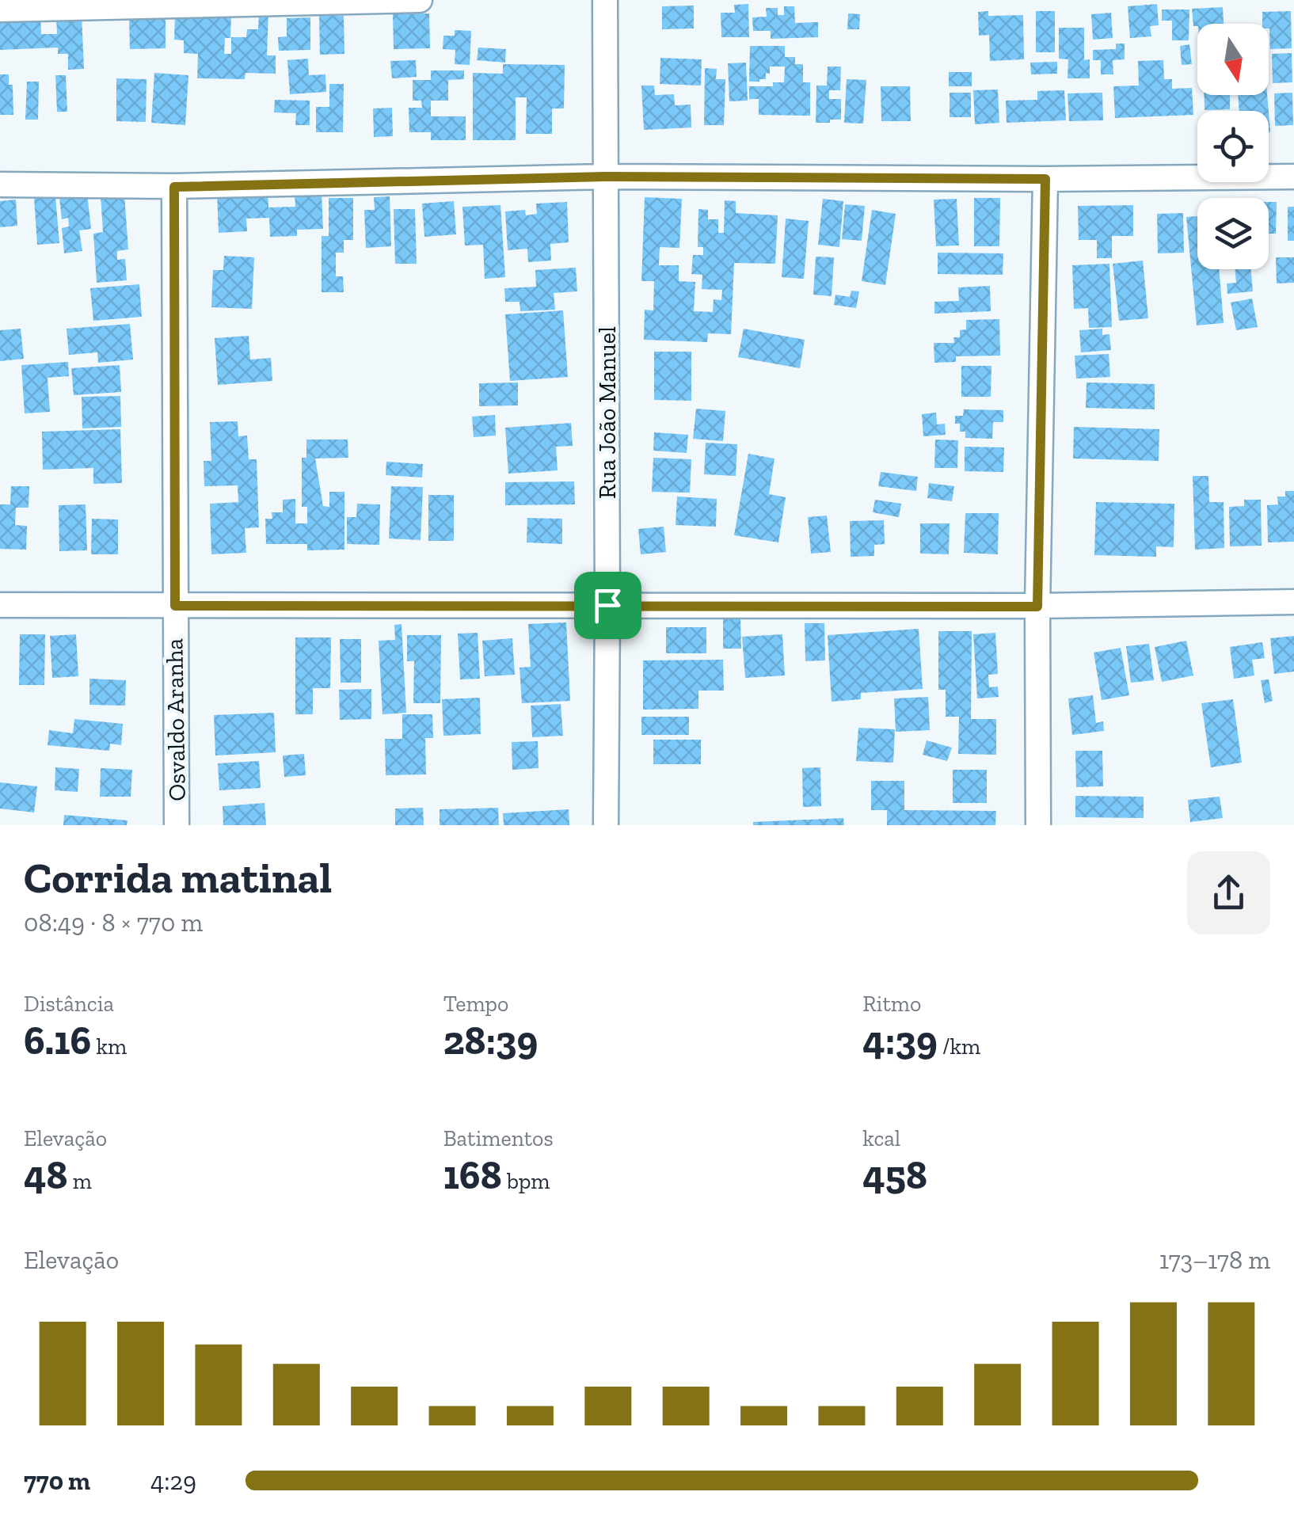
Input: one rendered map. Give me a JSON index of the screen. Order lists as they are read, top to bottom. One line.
{"streets":{"street":["Rua João Manuel","Osvaldo Aranha"]},"north":"bottom","page":{"heading":["Corrida matinal","08:49 · 8 × 770 m"],"stats":[["Distância","6.16 km"],["Tempo","28:39"],["Ritmo","4:39 /km"],["Elevação","48 m"],["Batimentos","168 bpm"],["kcal","458"]],"chart":["Elevação","173–178 m"],"list":[{"name":"770 m","note":"4:29"}]}}
